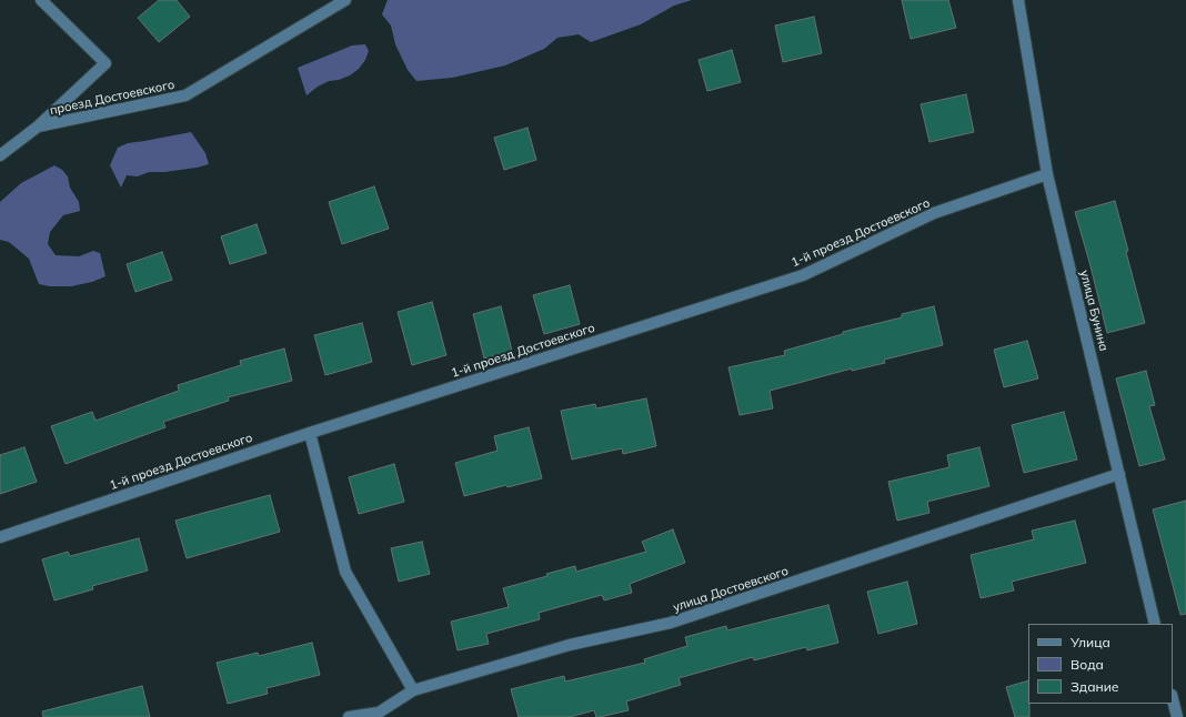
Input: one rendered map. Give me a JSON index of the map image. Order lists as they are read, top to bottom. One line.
{"streets":{"street":["проезд Достоевского","1-й проезд Достоевского","улица Бунина","улица Достоевского"]},"crossings":[["1-й проезд Достоевского","улица Бунина"],["улица Бунина","улица Достоевского"]],"legend":["Улица","Вода","Здание"]}
